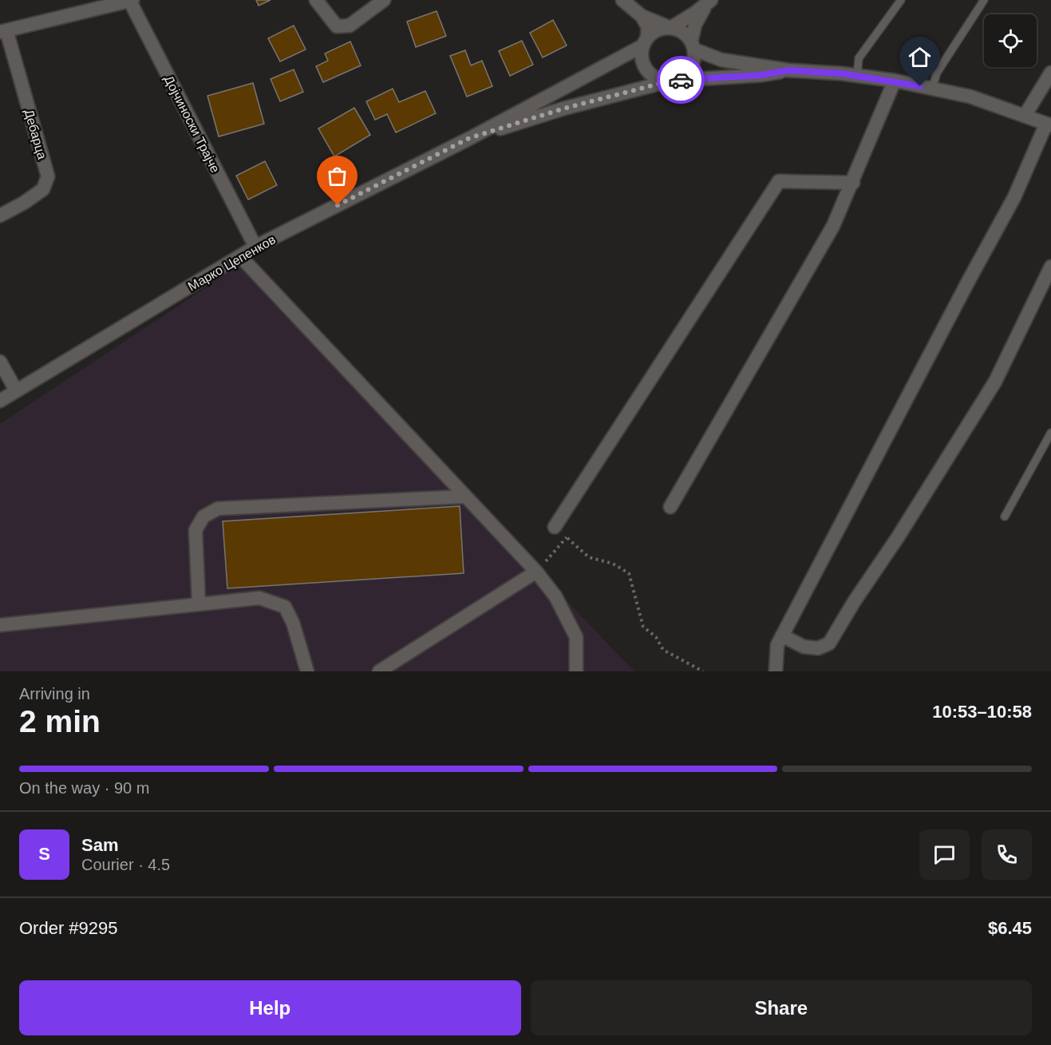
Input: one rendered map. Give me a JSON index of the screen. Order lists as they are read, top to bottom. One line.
{"streets":{"street":["Дојчиноски Трајче","Дебарца","Марко Цепенков"]},"crossings":[["Дојчиноски Трајче","Марко Цепенков"]],"page":{"heading":["2 min","Arriving in","10:53–10:58"],"panel":["Sam","Courier · 4.5","Order #9295","$6.45"],"bar":"On the way · 90 m","round":"S","buttons":["Help","Share"]}}
